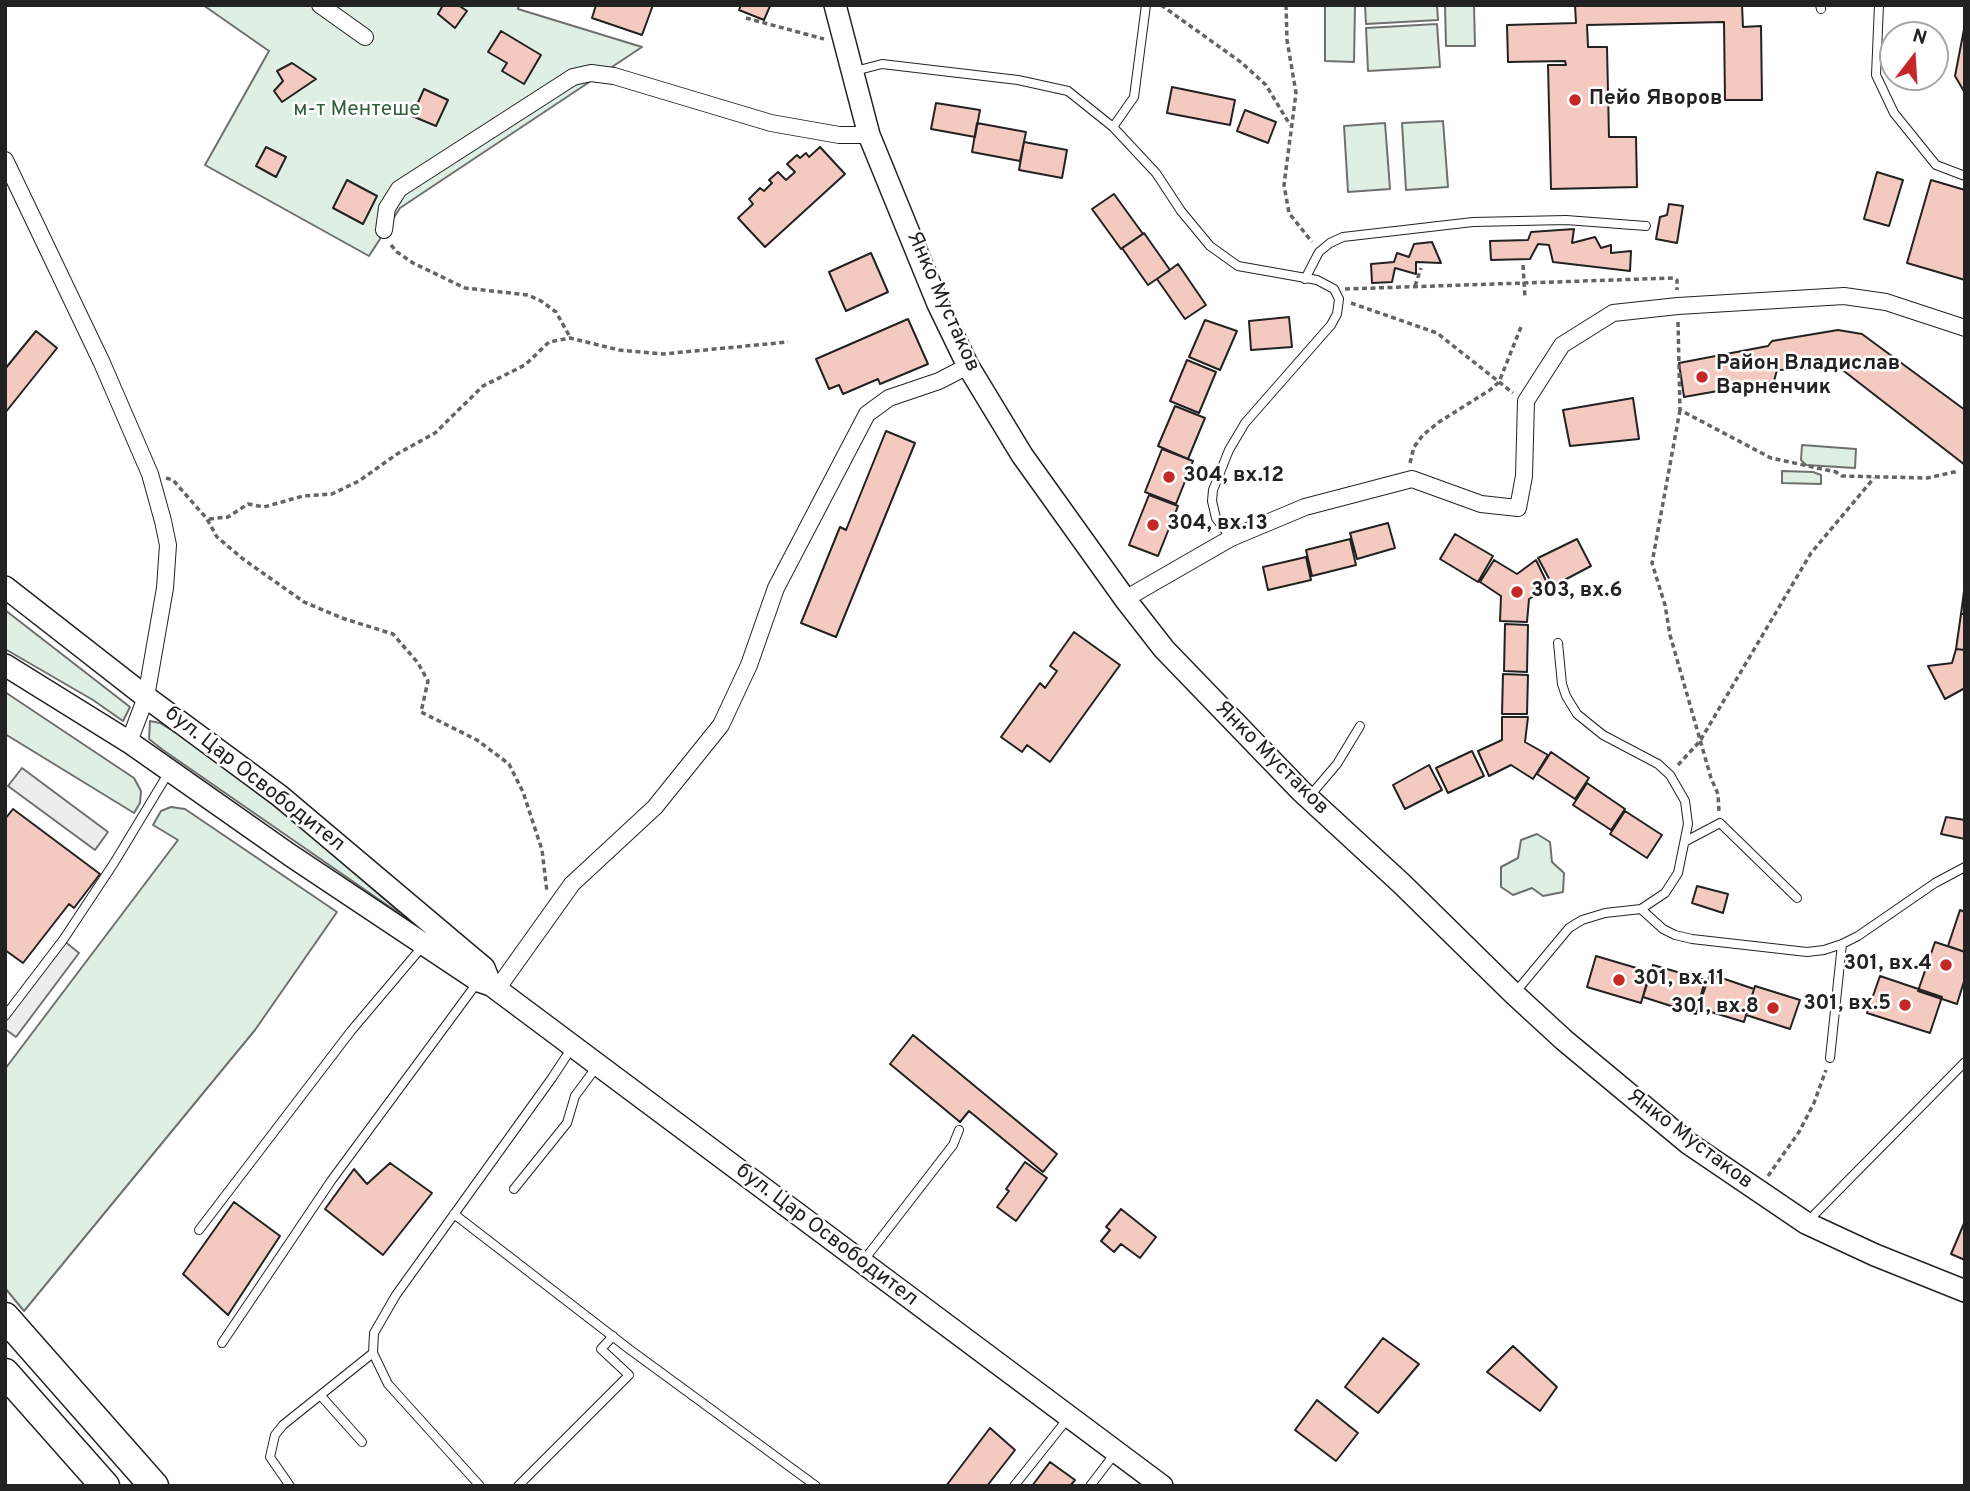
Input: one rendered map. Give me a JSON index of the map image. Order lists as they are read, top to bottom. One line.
{"streets":{"main road":["Янко Мустаков","бул. Цар Освободител"]},"parks":["м-т Ментeше"],"places":["Пейо Яворов","Район Владислав Варненчик","304, вх.12","304, вх.13","303, вх.6","301, вх.4","301, вх.11","301, вх.5","301, вх.8"],"north":"top"}
